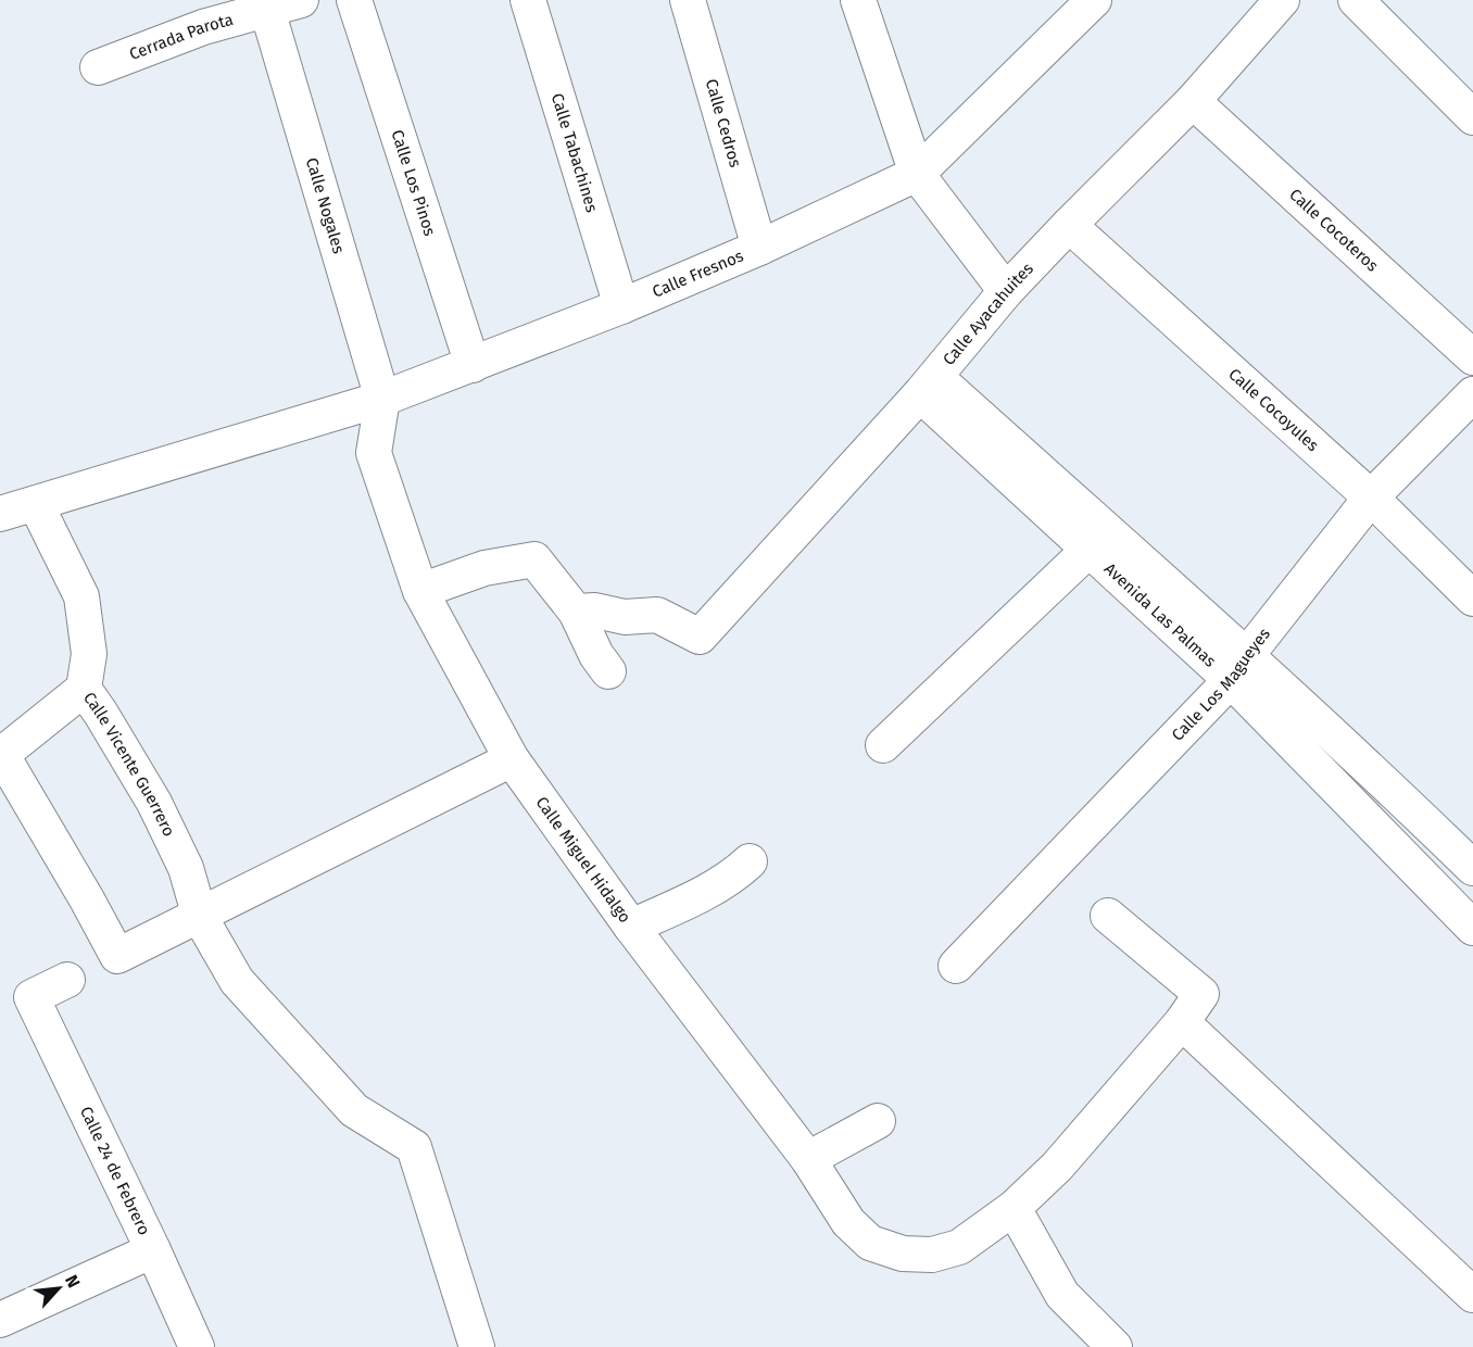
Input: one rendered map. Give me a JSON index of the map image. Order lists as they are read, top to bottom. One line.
{"streets":{"street":["Cerrada Parota","Calle Cedros","Calle Tabachines","Calle Los Pinos","Calle Nogales","Calle Cocoteros","Calle Fresnos","Calle Ayacahuites","Calle Cocoyules","Avenida Las Palmas","Calle Los Magueyes","Calle Vicente Guerrero","Calle Miguel Hidalgo","Calle 24 de Febrero"]},"crossings":[["Cerrada Parota","Calle Nogales"],["Calle Cedros","Calle Fresnos"],["Calle Tabachines","Calle Fresnos"],["Calle Los Pinos","Calle Fresnos"],["Calle Nogales","Calle Fresnos"],["Calle Nogales","Calle Miguel Hidalgo"],["Calle Cocoteros","Calle Ayacahuites"],["Calle Fresnos","Calle Vicente Guerrero"],["Calle Fresnos","Calle Miguel Hidalgo"],["Calle Ayacahuites","Calle Cocoyules"],["Calle Ayacahuites","Avenida Las Palmas"],["Calle Cocoyules","Calle Los Magueyes"],["Avenida Las Palmas","Calle Los Magueyes"]],"north":"top right"}
